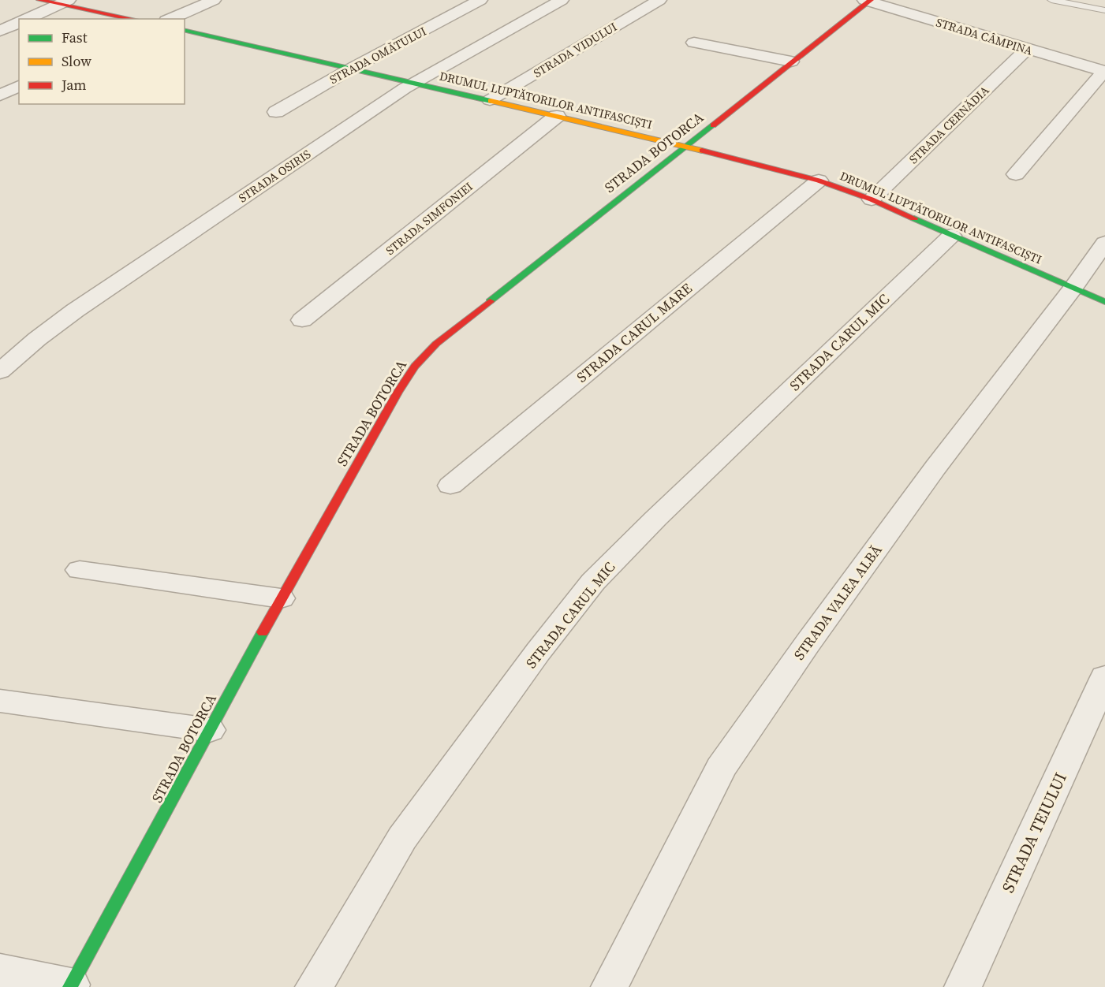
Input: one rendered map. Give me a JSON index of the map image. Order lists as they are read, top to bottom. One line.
{"streets":{"street":["STRADA CÂMPINA","STRADA VIDULUI","STRADA OMĂTULUI","DRUMUL LUPTĂTORILOR ANTIFASCIȘTI","STRADA CERNĂDIA","STRADA BOTORCA","STRADA OSIRIS","STRADA SIMFONIEI","STRADA CARUL MARE","STRADA CARUL MIC","STRADA VALEA ALBĂ","STRADA TEIULUI"]},"crossings":[["STRADA CÂMPINA","STRADA CERNĂDIA"],["STRADA CÂMPINA","STRADA BOTORCA"],["STRADA VIDULUI","DRUMUL LUPTĂTORILOR ANTIFASCIȘTI"],["STRADA OMĂTULUI","DRUMUL LUPTĂTORILOR ANTIFASCIȘTI"],["DRUMUL LUPTĂTORILOR ANTIFASCIȘTI","STRADA CERNĂDIA"],["DRUMUL LUPTĂTORILOR ANTIFASCIȘTI","STRADA BOTORCA"],["DRUMUL LUPTĂTORILOR ANTIFASCIȘTI","STRADA OSIRIS"],["DRUMUL LUPTĂTORILOR ANTIFASCIȘTI","STRADA SIMFONIEI"],["DRUMUL LUPTĂTORILOR ANTIFASCIȘTI","STRADA CARUL MARE"],["DRUMUL LUPTĂTORILOR ANTIFASCIȘTI","STRADA CARUL MIC"],["DRUMUL LUPTĂTORILOR ANTIFASCIȘTI","STRADA VALEA ALBĂ"]],"legend":["Fast","Slow","Jam"]}
